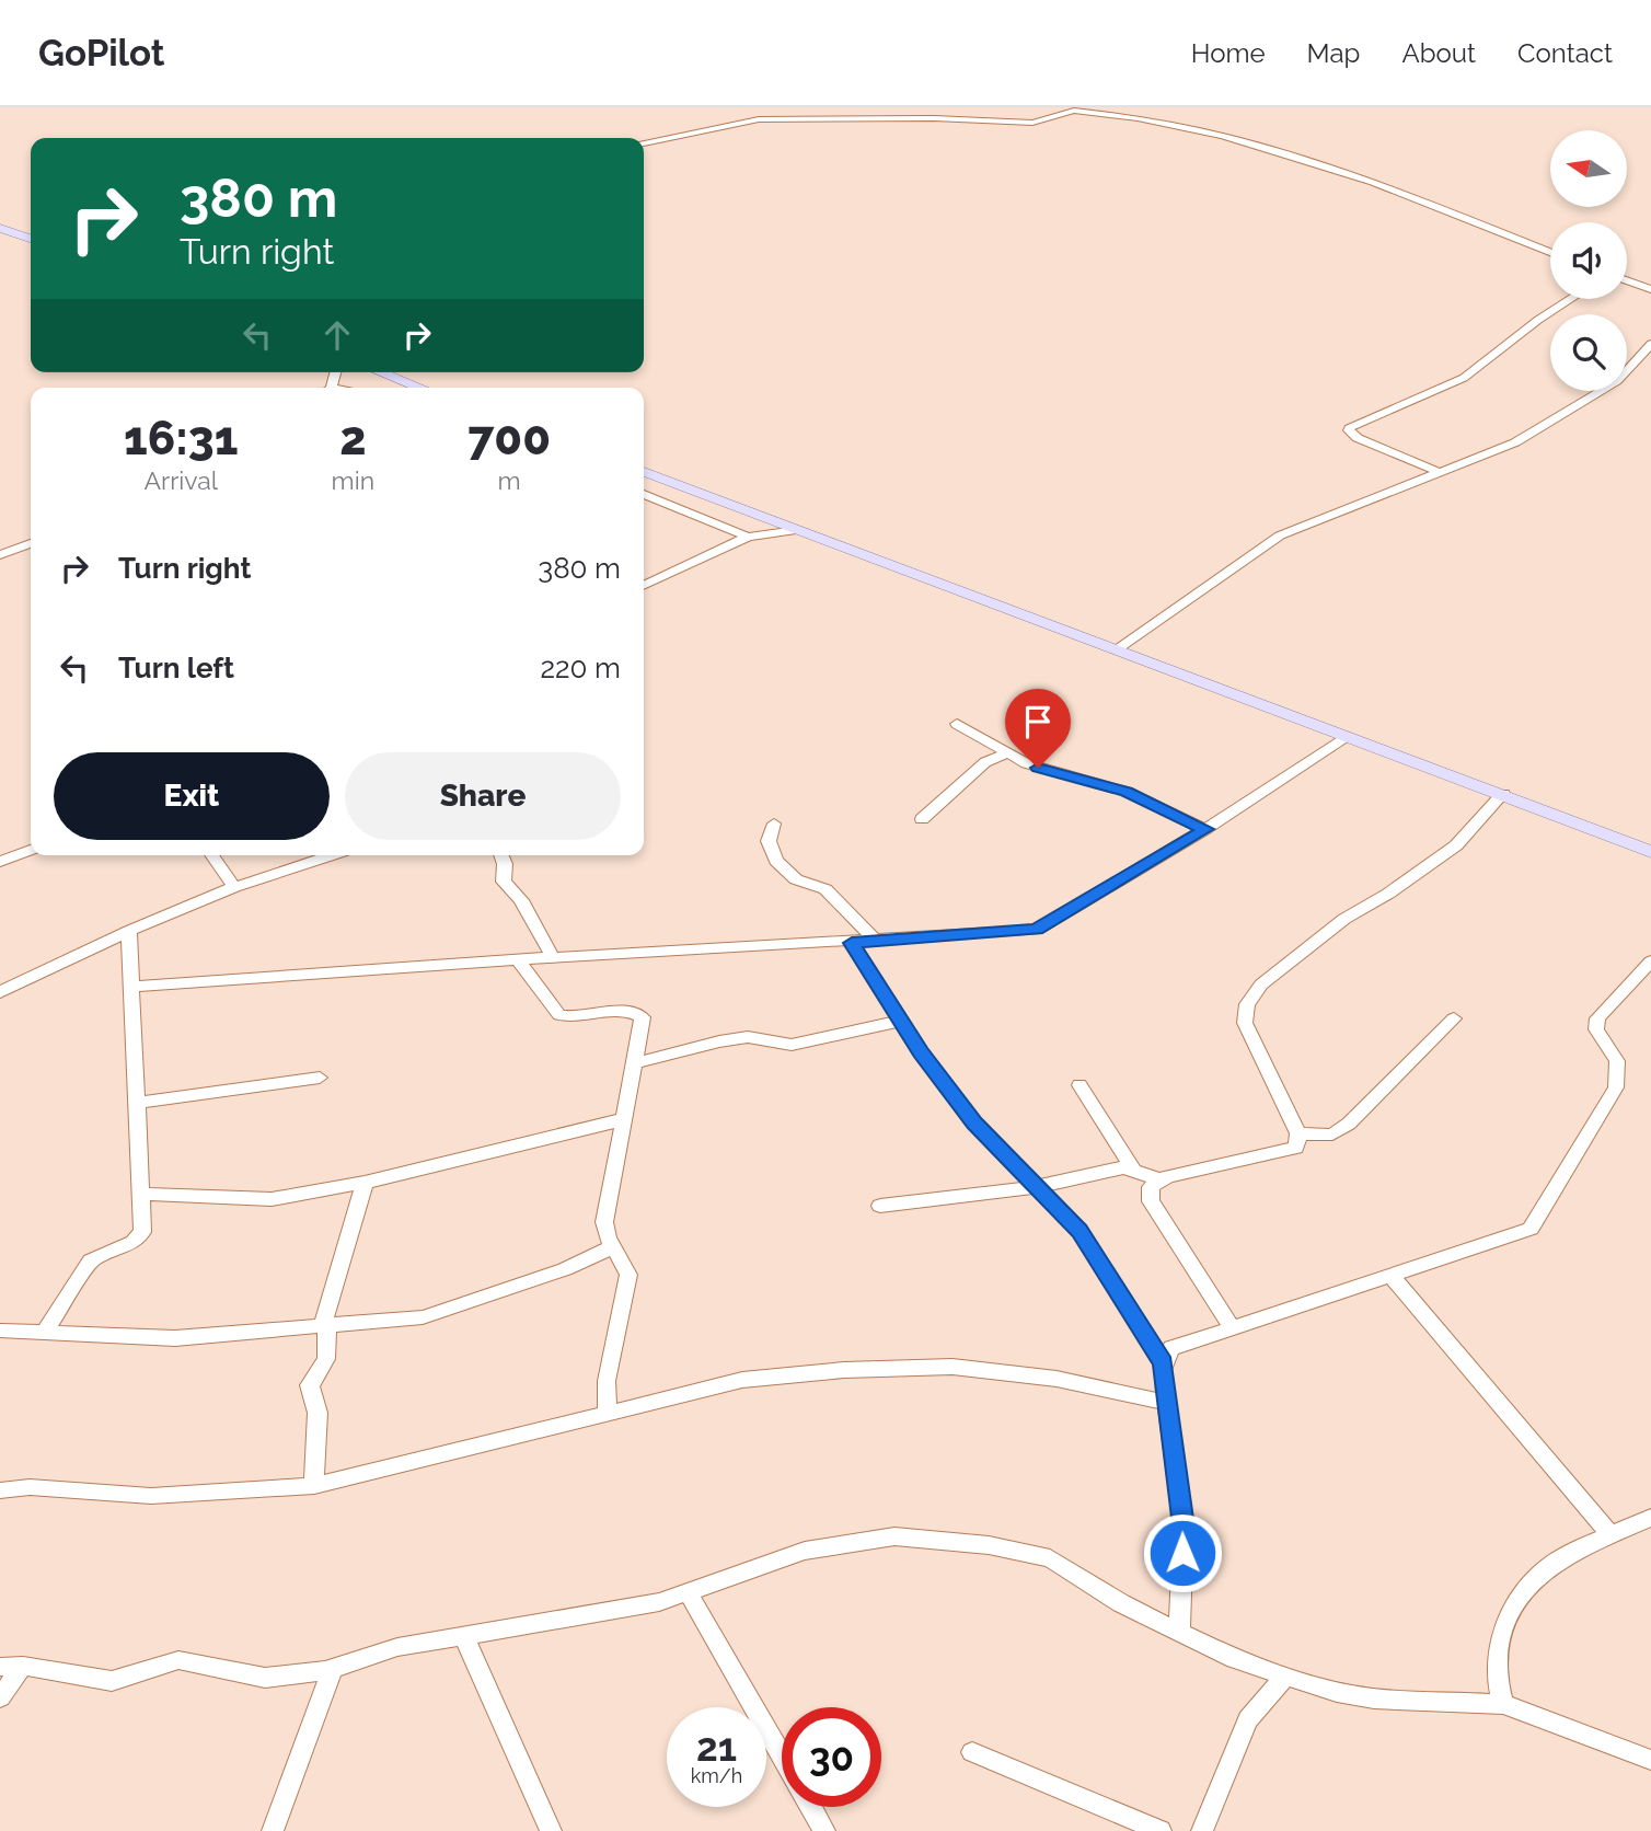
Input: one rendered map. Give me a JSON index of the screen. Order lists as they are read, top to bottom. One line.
{"north":"left","page":{"header":"GoPilot","nav":["Home","Map","About","Contact"],"turn":["380 m","Turn right"],"eta":["16:31","Arrival","2","min","700","m"],"list":[{"name":"Turn right","value":"380 m"},{"name":"Turn left","value":"220 m"}],"buttons":["Exit","Share"],"speed":"21 km/h","limit":"30"}}
